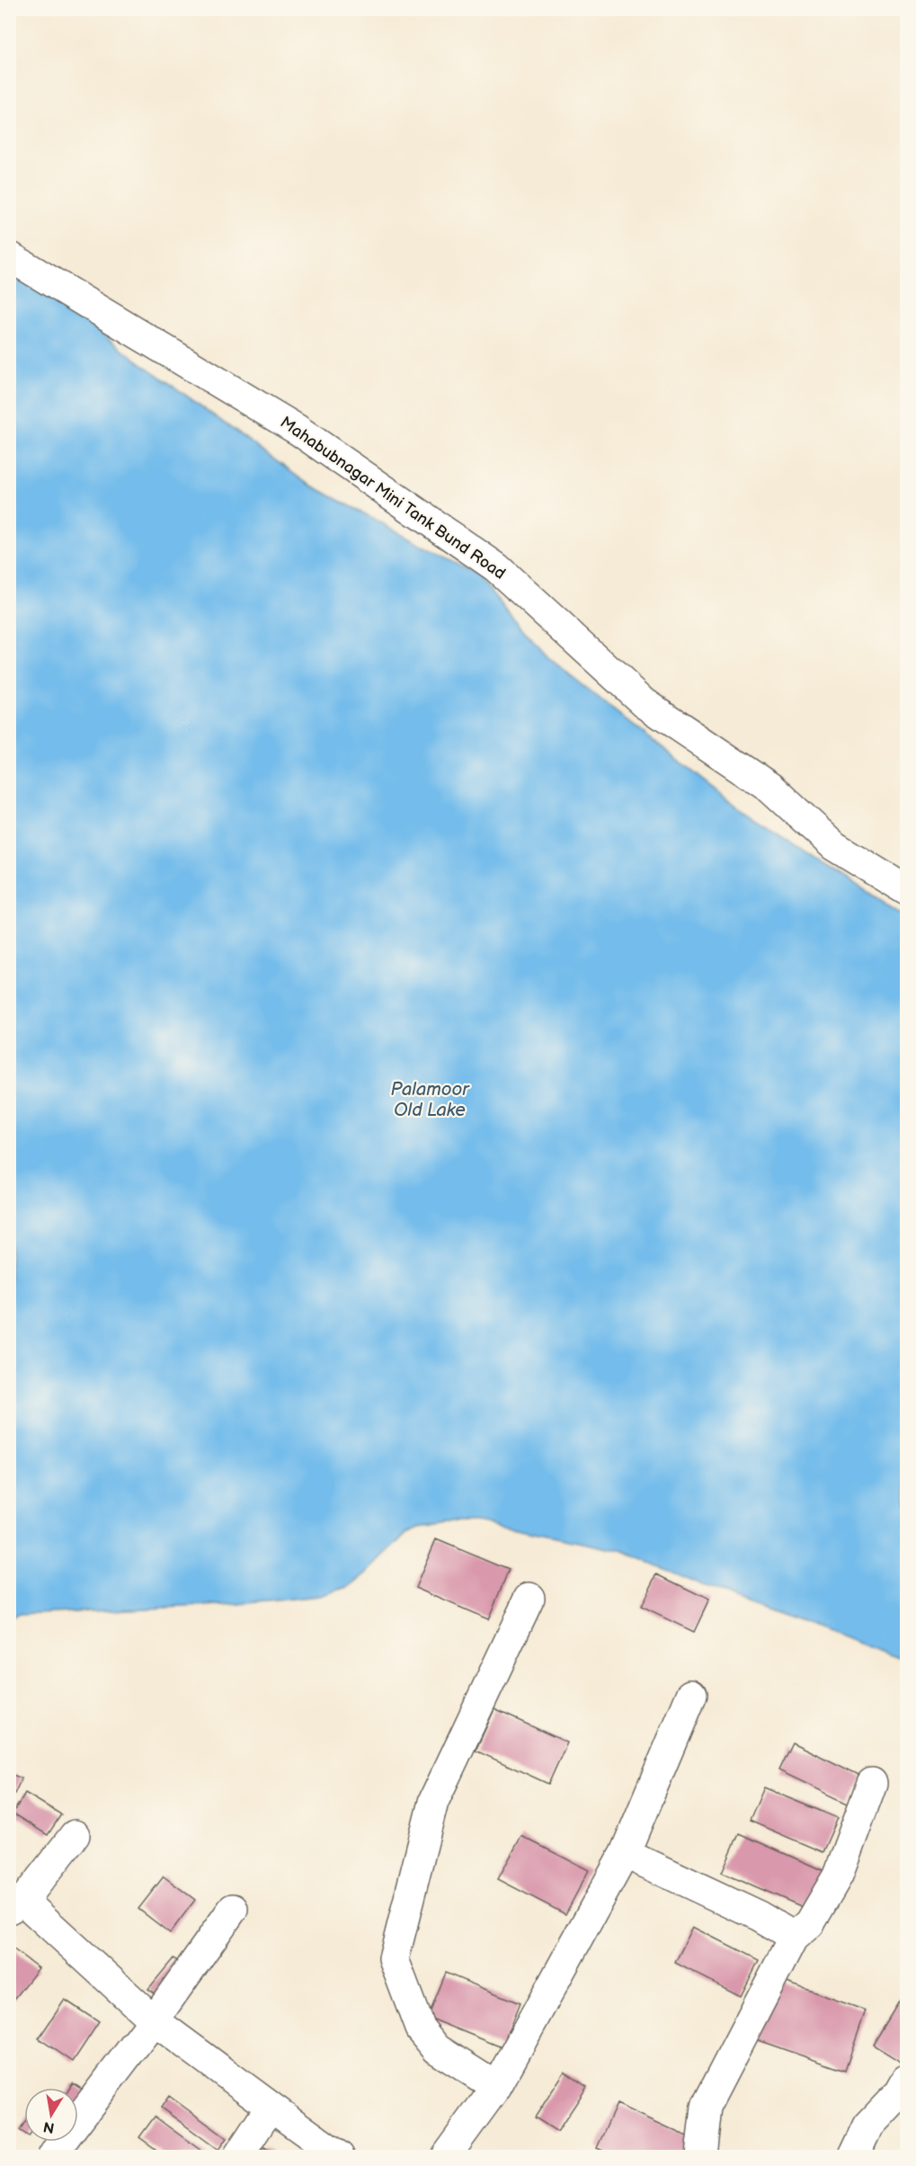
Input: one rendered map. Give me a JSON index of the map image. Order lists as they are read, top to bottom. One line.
{"streets":{"street":["Mahabubnagar Mini Tank Bund Road"]},"water":["Palamoor Old Lake"],"north":"bottom"}
